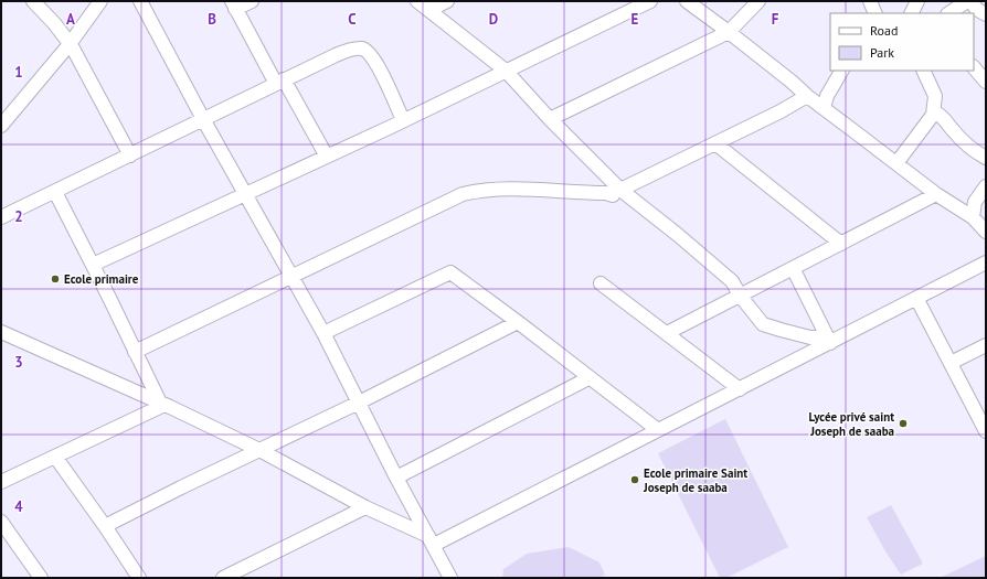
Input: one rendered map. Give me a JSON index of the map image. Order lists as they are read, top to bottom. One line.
{"places":["Ecole primaire","Lycée privé saint Joseph de saaba","Ecole primaire Saint Joseph de saaba"],"legend":["Road","Park"],"grid":{"columns":["A","B","C","D","E","F"],"rows":["1","2","3","4"]}}
